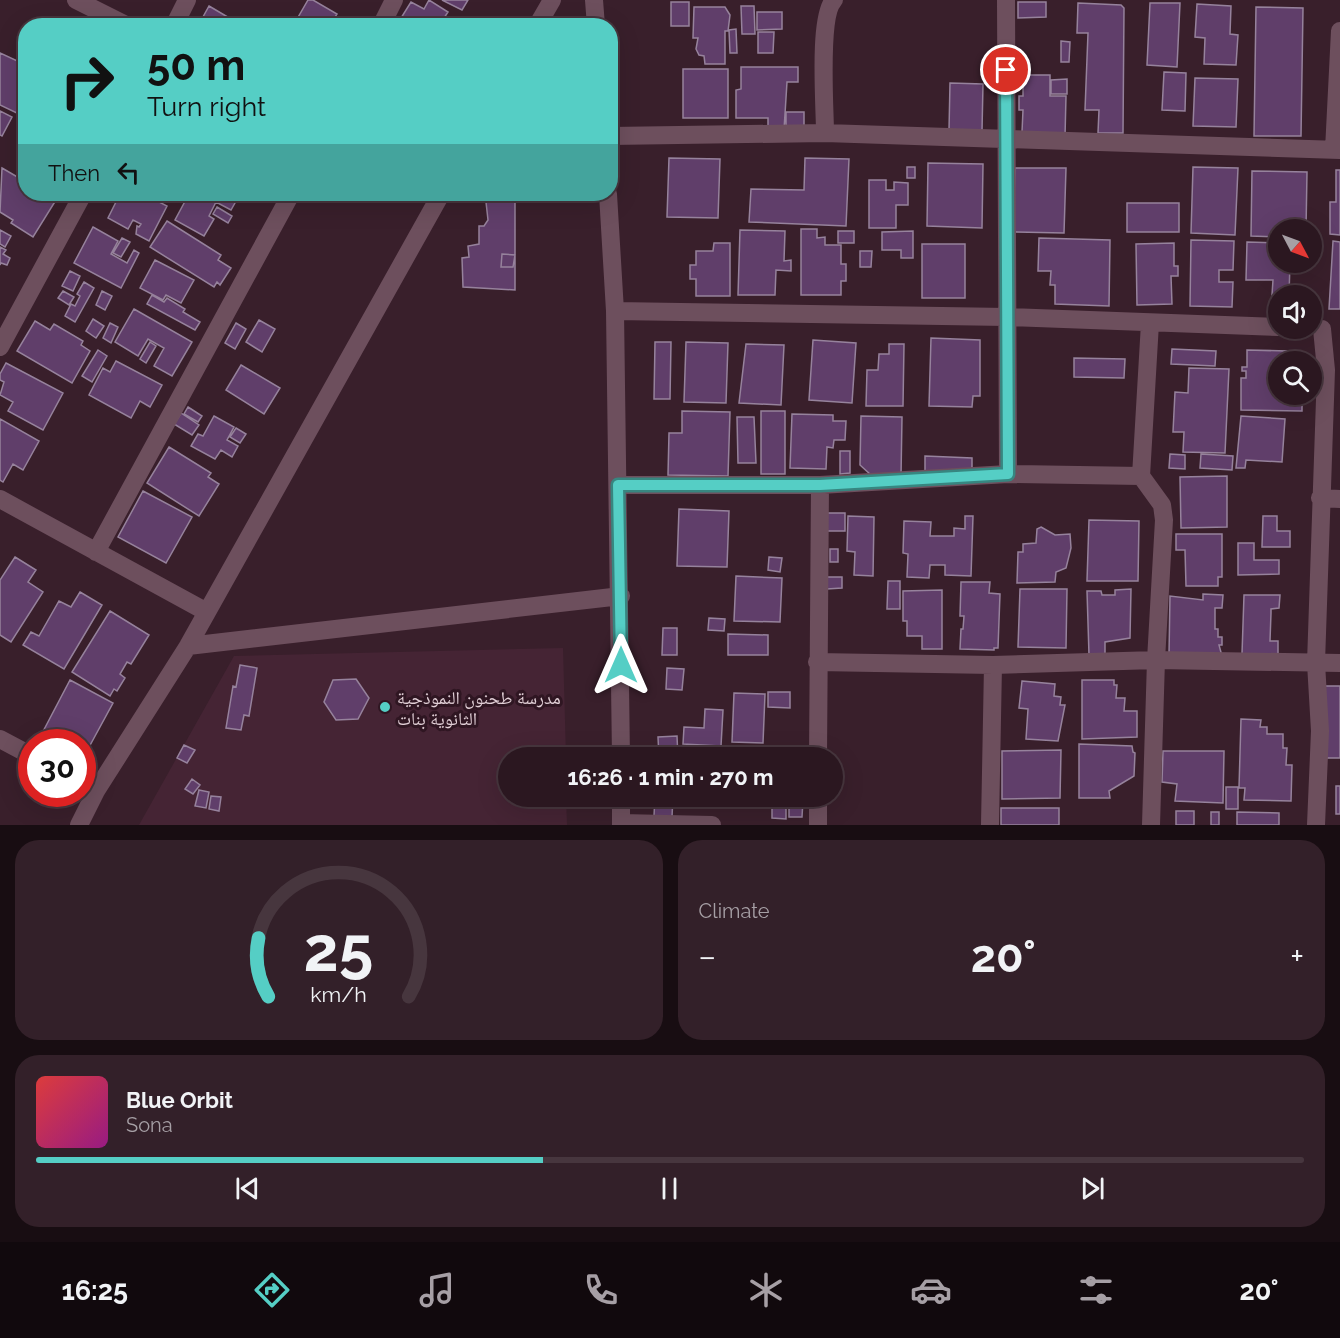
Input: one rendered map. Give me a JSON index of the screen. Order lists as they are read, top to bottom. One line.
{"places":["مدرسة طحنون النموذجية الثانوية بنات"],"north":"bottom right","page":{"turn":["50 m","Turn right"],"then":"Then","limit":"30","trip":"16:26 · 1 min · 270 m","tile":"Climate","heat":["−","20°","+"],"song":["Blue Orbit","Sona"],"tabs":["16:25","20°"],"gauge":["25","km/h"]}}
